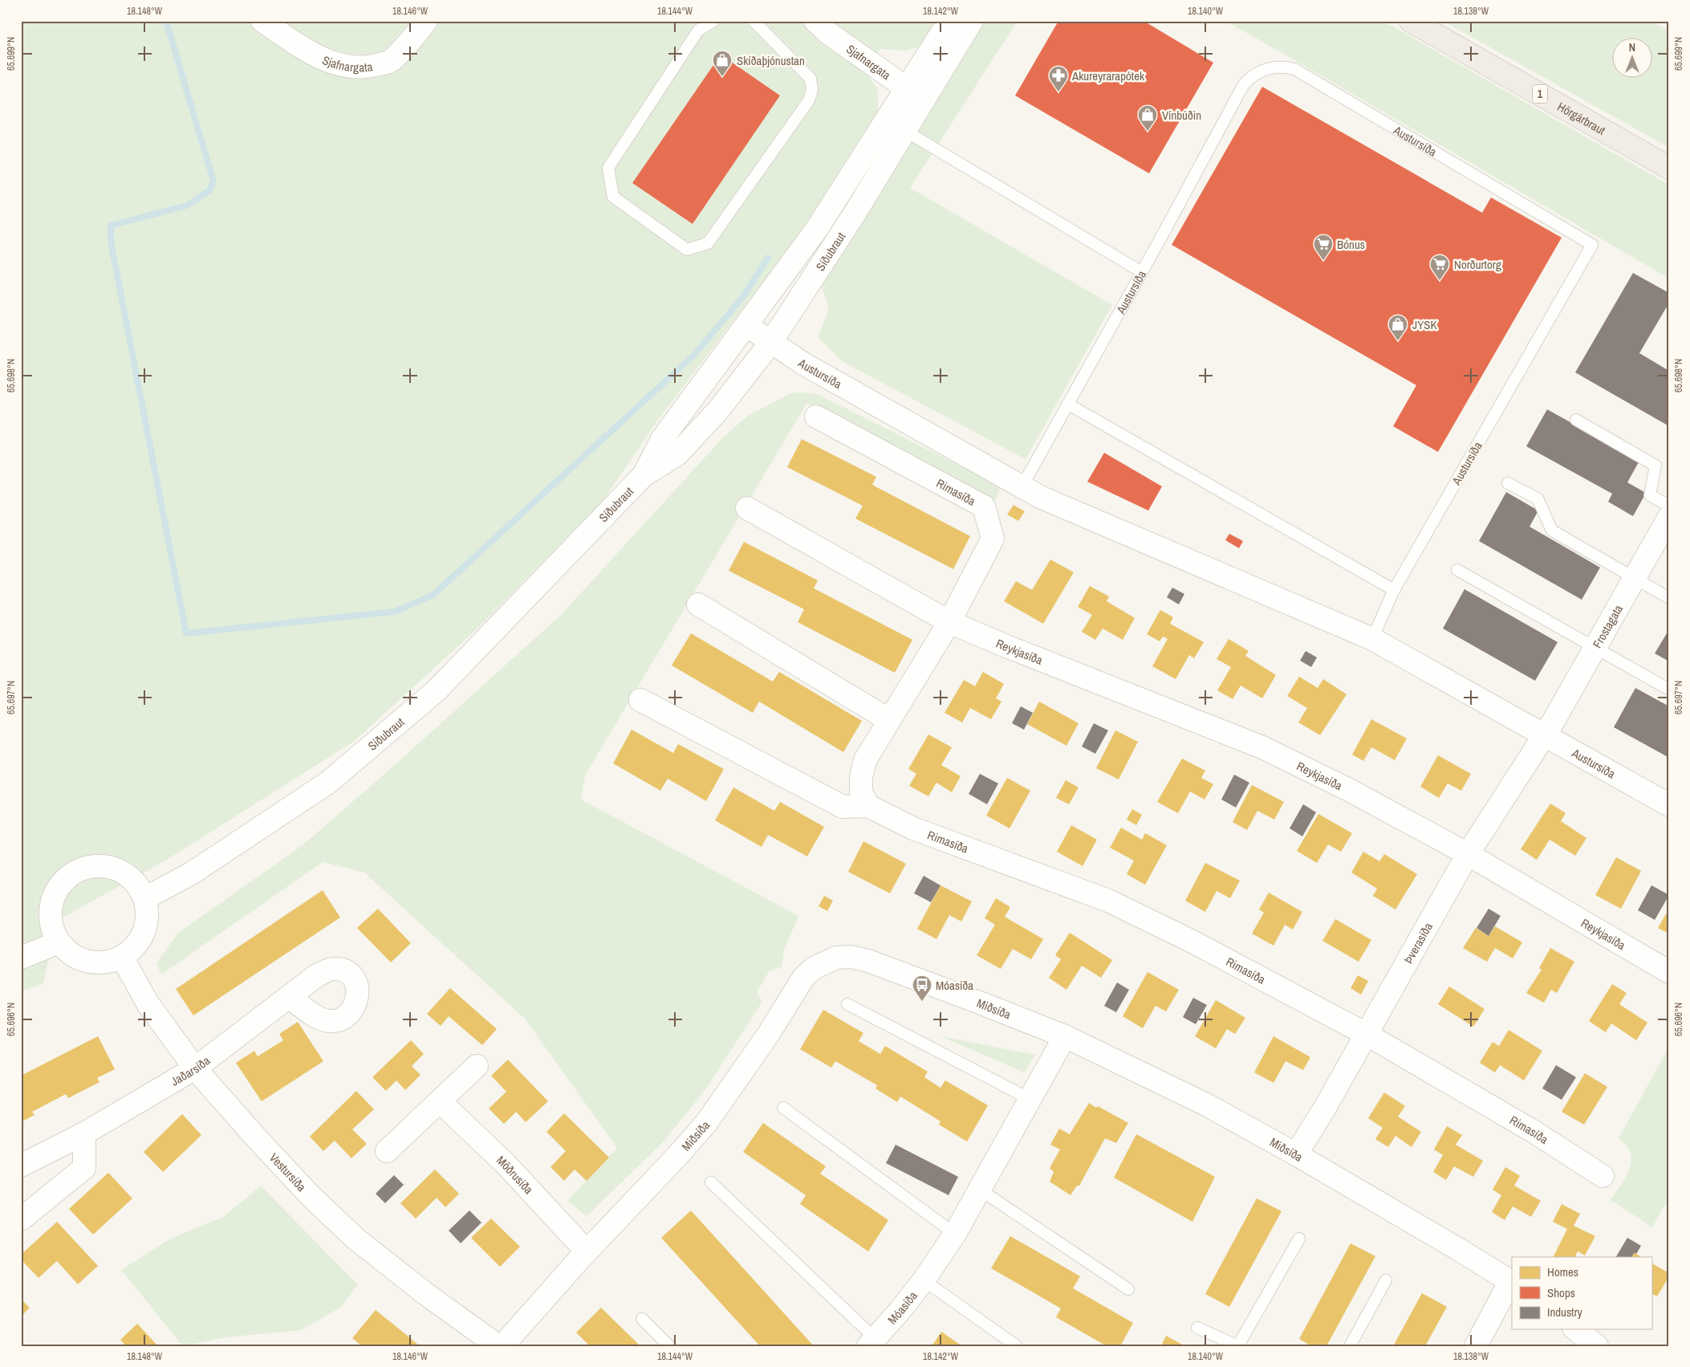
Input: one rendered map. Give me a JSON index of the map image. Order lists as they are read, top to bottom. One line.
{"streets":{"highway":["1","Hörgárbraut"],"street":["Sjafnargata","Austursíða","Síðubraut","Rimasíða","Frostagata","Reykjasíða","Þverasíða","Miðsíða","Jaðarsíða","Vestursíða","Möðrusíða","Móasíða"]},"crossings":[["Sjafnargata","Síðubraut"],["Austursíða","Síðubraut"],["Austursíða","Frostagata"],["Austursíða","Þverasíða"],["Síðubraut","Vestursíða"],["Rimasíða","Reykjasíða"],["Rimasíða","Þverasíða"],["Frostagata","Þverasíða"],["Reykjasíða","Þverasíða"],["Þverasíða","Miðsíða"],["Miðsíða","Möðrusíða"],["Miðsíða","Móasíða"],["Jaðarsíða","Vestursíða"]],"places":{"shop":["Skíðaþjónustan","Vínbúðin","JYSK"],"pharmacy":["Akureyrarapótek"],"supermarket":["Bónus","Norðurtorg"],"bus stop":["Móasíða"]},"legend":["Homes","Shops","Industry"],"north":"top","coordinates":["18.148°W","18.146°W","18.144°W","18.142°W","18.140°W","18.138°W","65.699°N","65.698°N","65.697°N","65.696°N"]}
